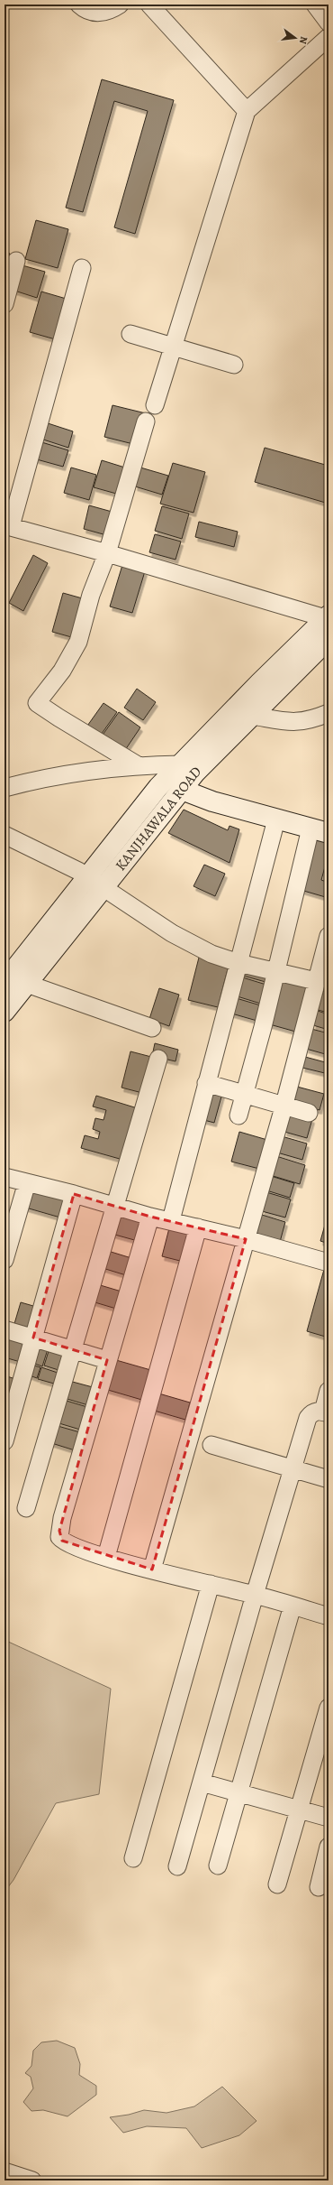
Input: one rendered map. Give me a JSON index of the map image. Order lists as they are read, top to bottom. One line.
{"streets":{"main road":["KANJHAWALA ROAD"]},"north":"right"}
